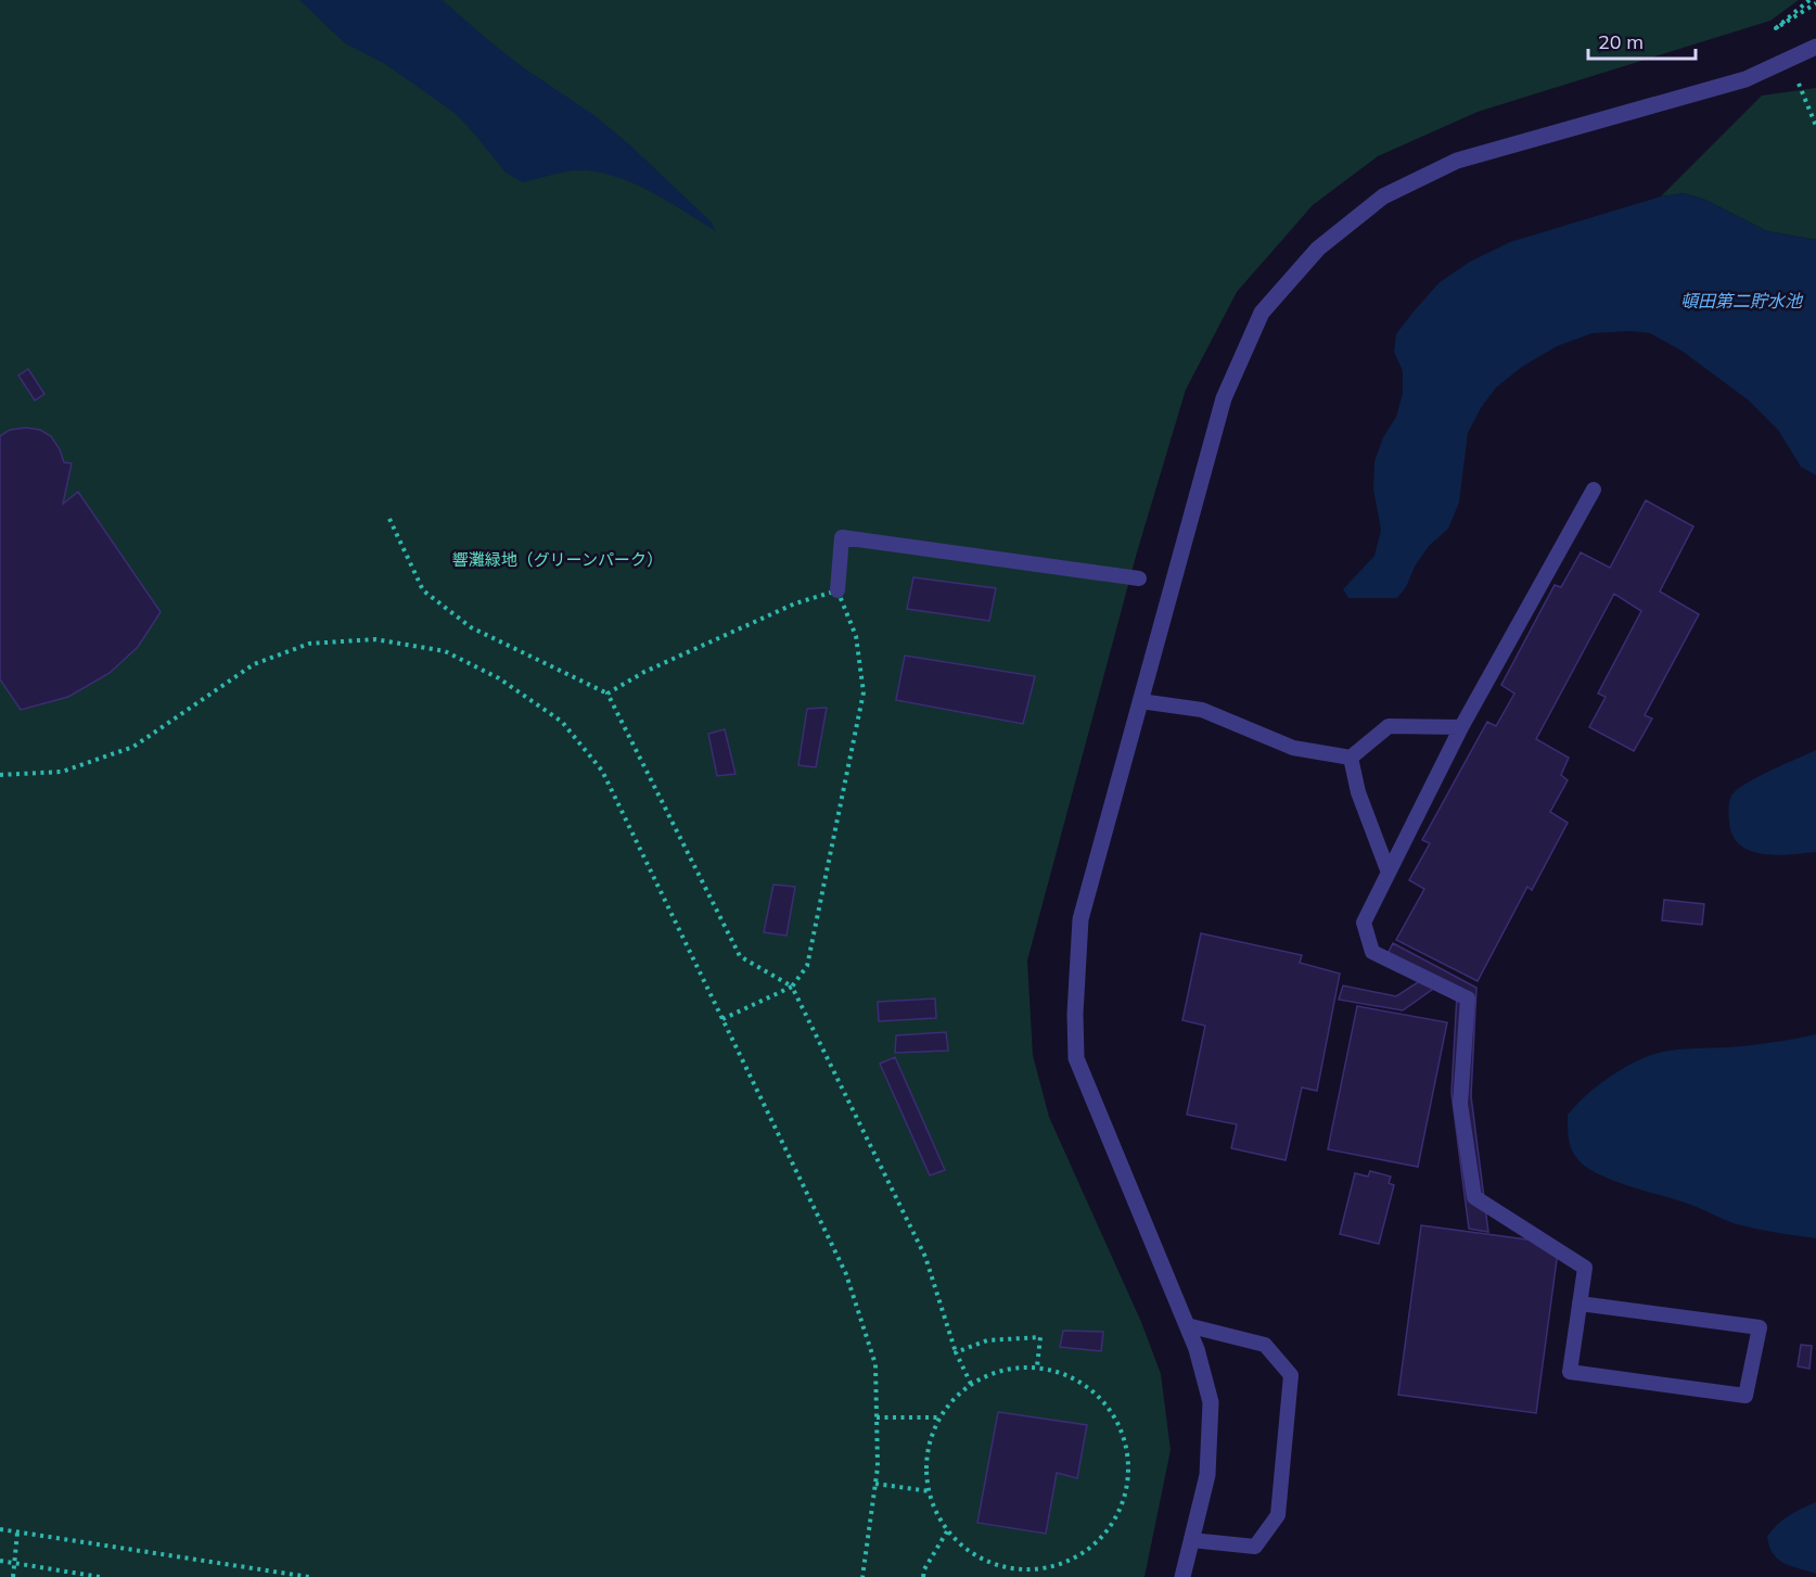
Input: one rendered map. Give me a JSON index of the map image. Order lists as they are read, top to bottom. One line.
{"water":["頓田第二貯水池"],"parks":["響灘緑地（グリーンパーク）"],"scale_bar":"20 m"}
